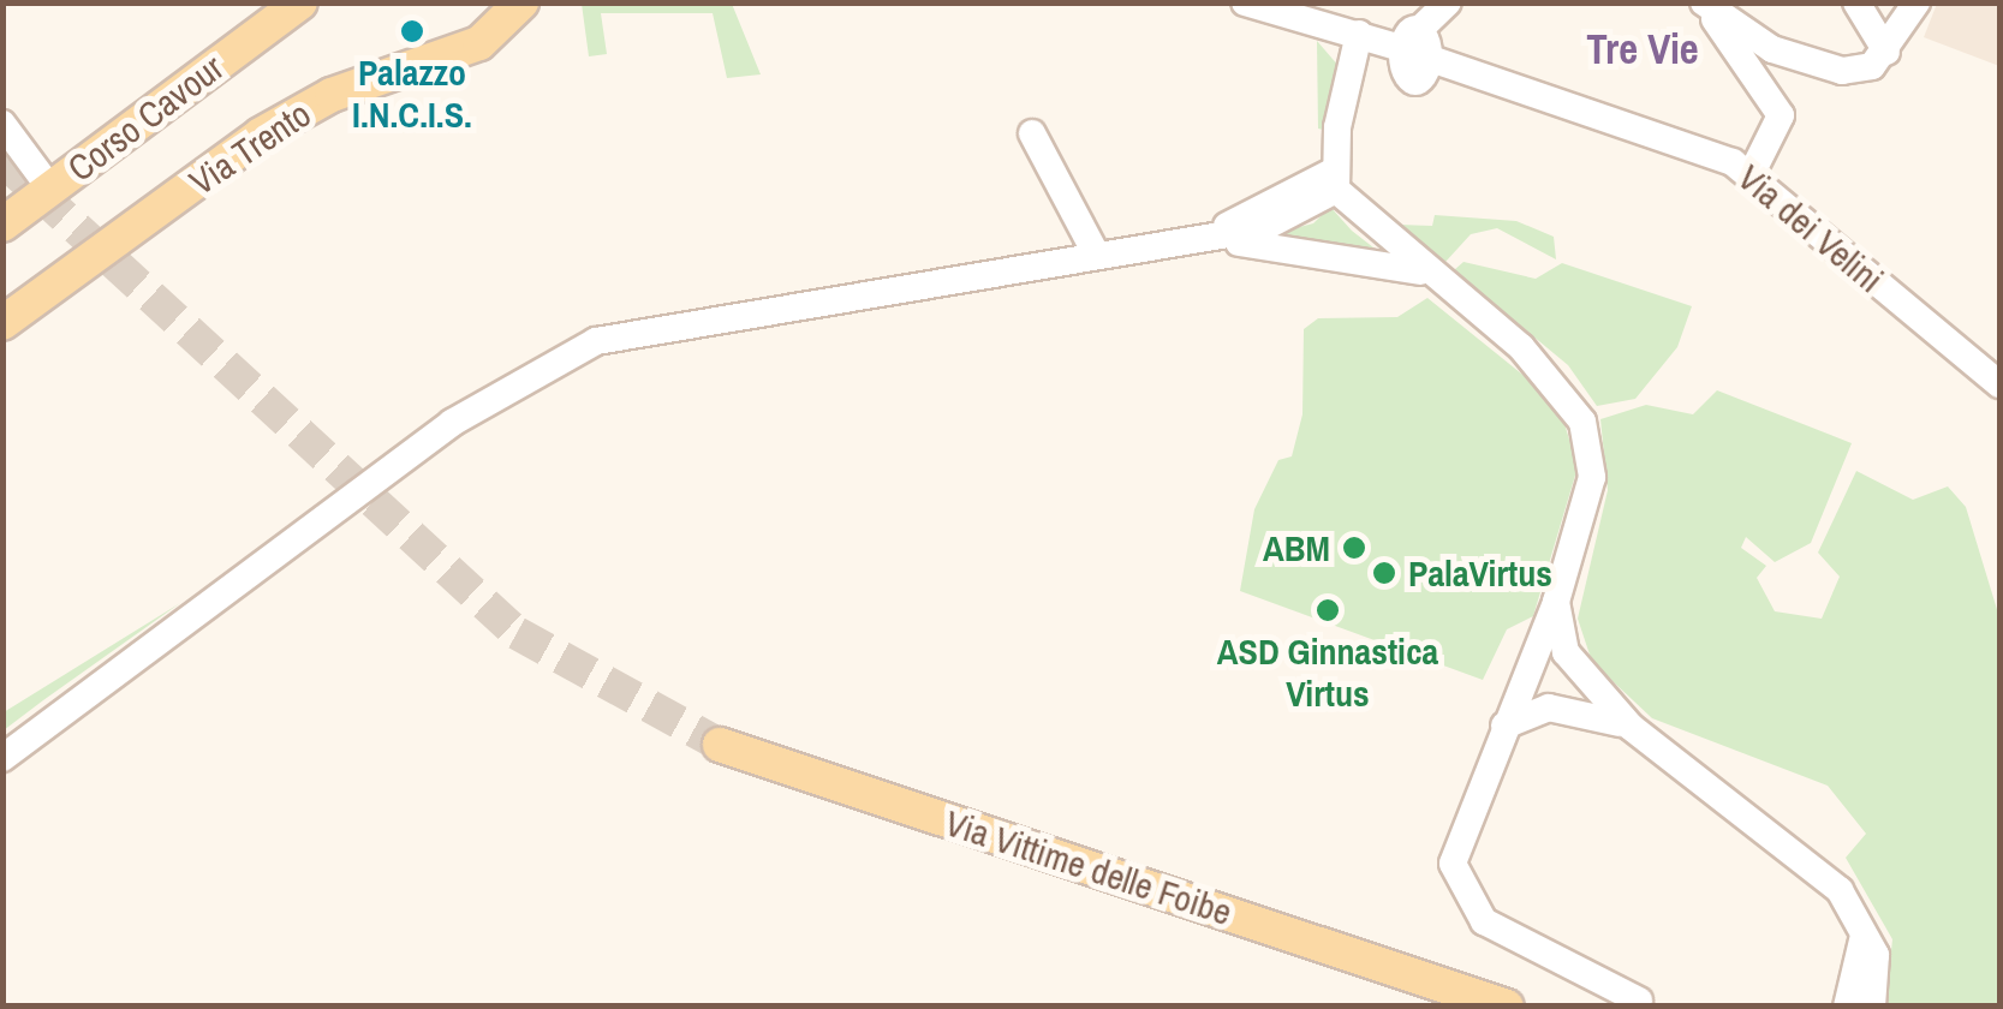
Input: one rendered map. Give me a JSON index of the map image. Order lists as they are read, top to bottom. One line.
{"streets":{"main road":["Corso Cavour","Via Trento","Via Vittime delle Foibe"],"street":["Via dei Velini"]},"districts":["Tre Vie"],"places":["Palazzo I.N.C.I.S.","ABM","PalaVirtus","ASD Ginnastica Virtus"]}
